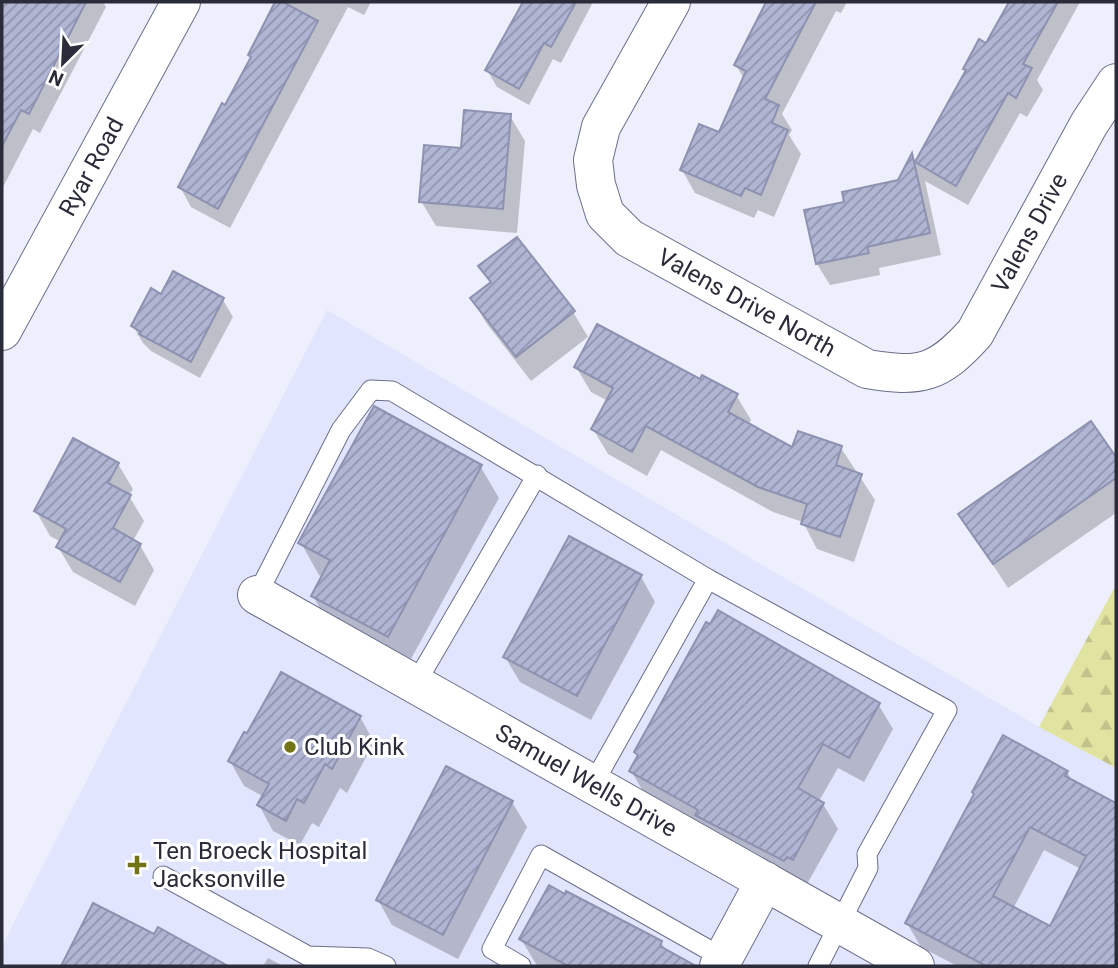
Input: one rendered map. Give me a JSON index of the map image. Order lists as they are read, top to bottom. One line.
{"streets":{"street":["Ryar Road","Valens Drive","Valens Drive North","Samuel Wells Drive"]},"crossings":[["Valens Drive","Valens Drive North"]],"places":{"other":["Club Kink"],"health":["Ten Broeck Hospital Jacksonville"]},"north":"bottom left"}
